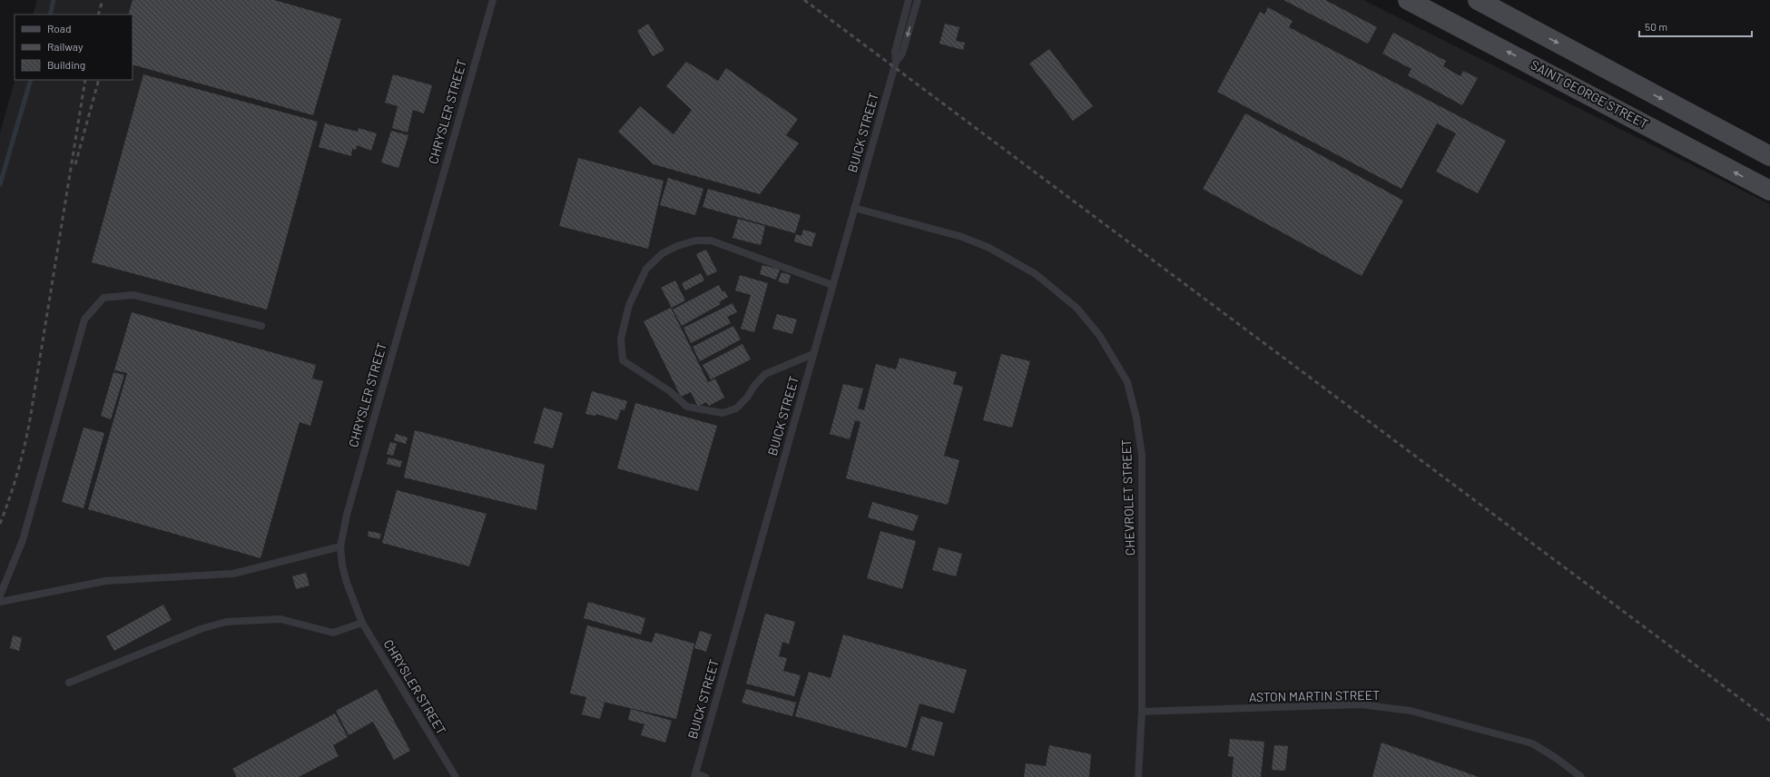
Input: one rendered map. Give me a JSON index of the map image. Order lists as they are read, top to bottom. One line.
{"streets":{"main road":["SAINT GEORGE STREET"],"lane":["CHRYSLER STREET","BUICK STREET","CHEVROLET STREET","ASTON MARTIN STREET"]},"crossings":[["BUICK STREET","CHEVROLET STREET"],["CHEVROLET STREET","ASTON MARTIN STREET"]],"legend":["Road","Railway","Building"],"scale_bar":"50 m"}
